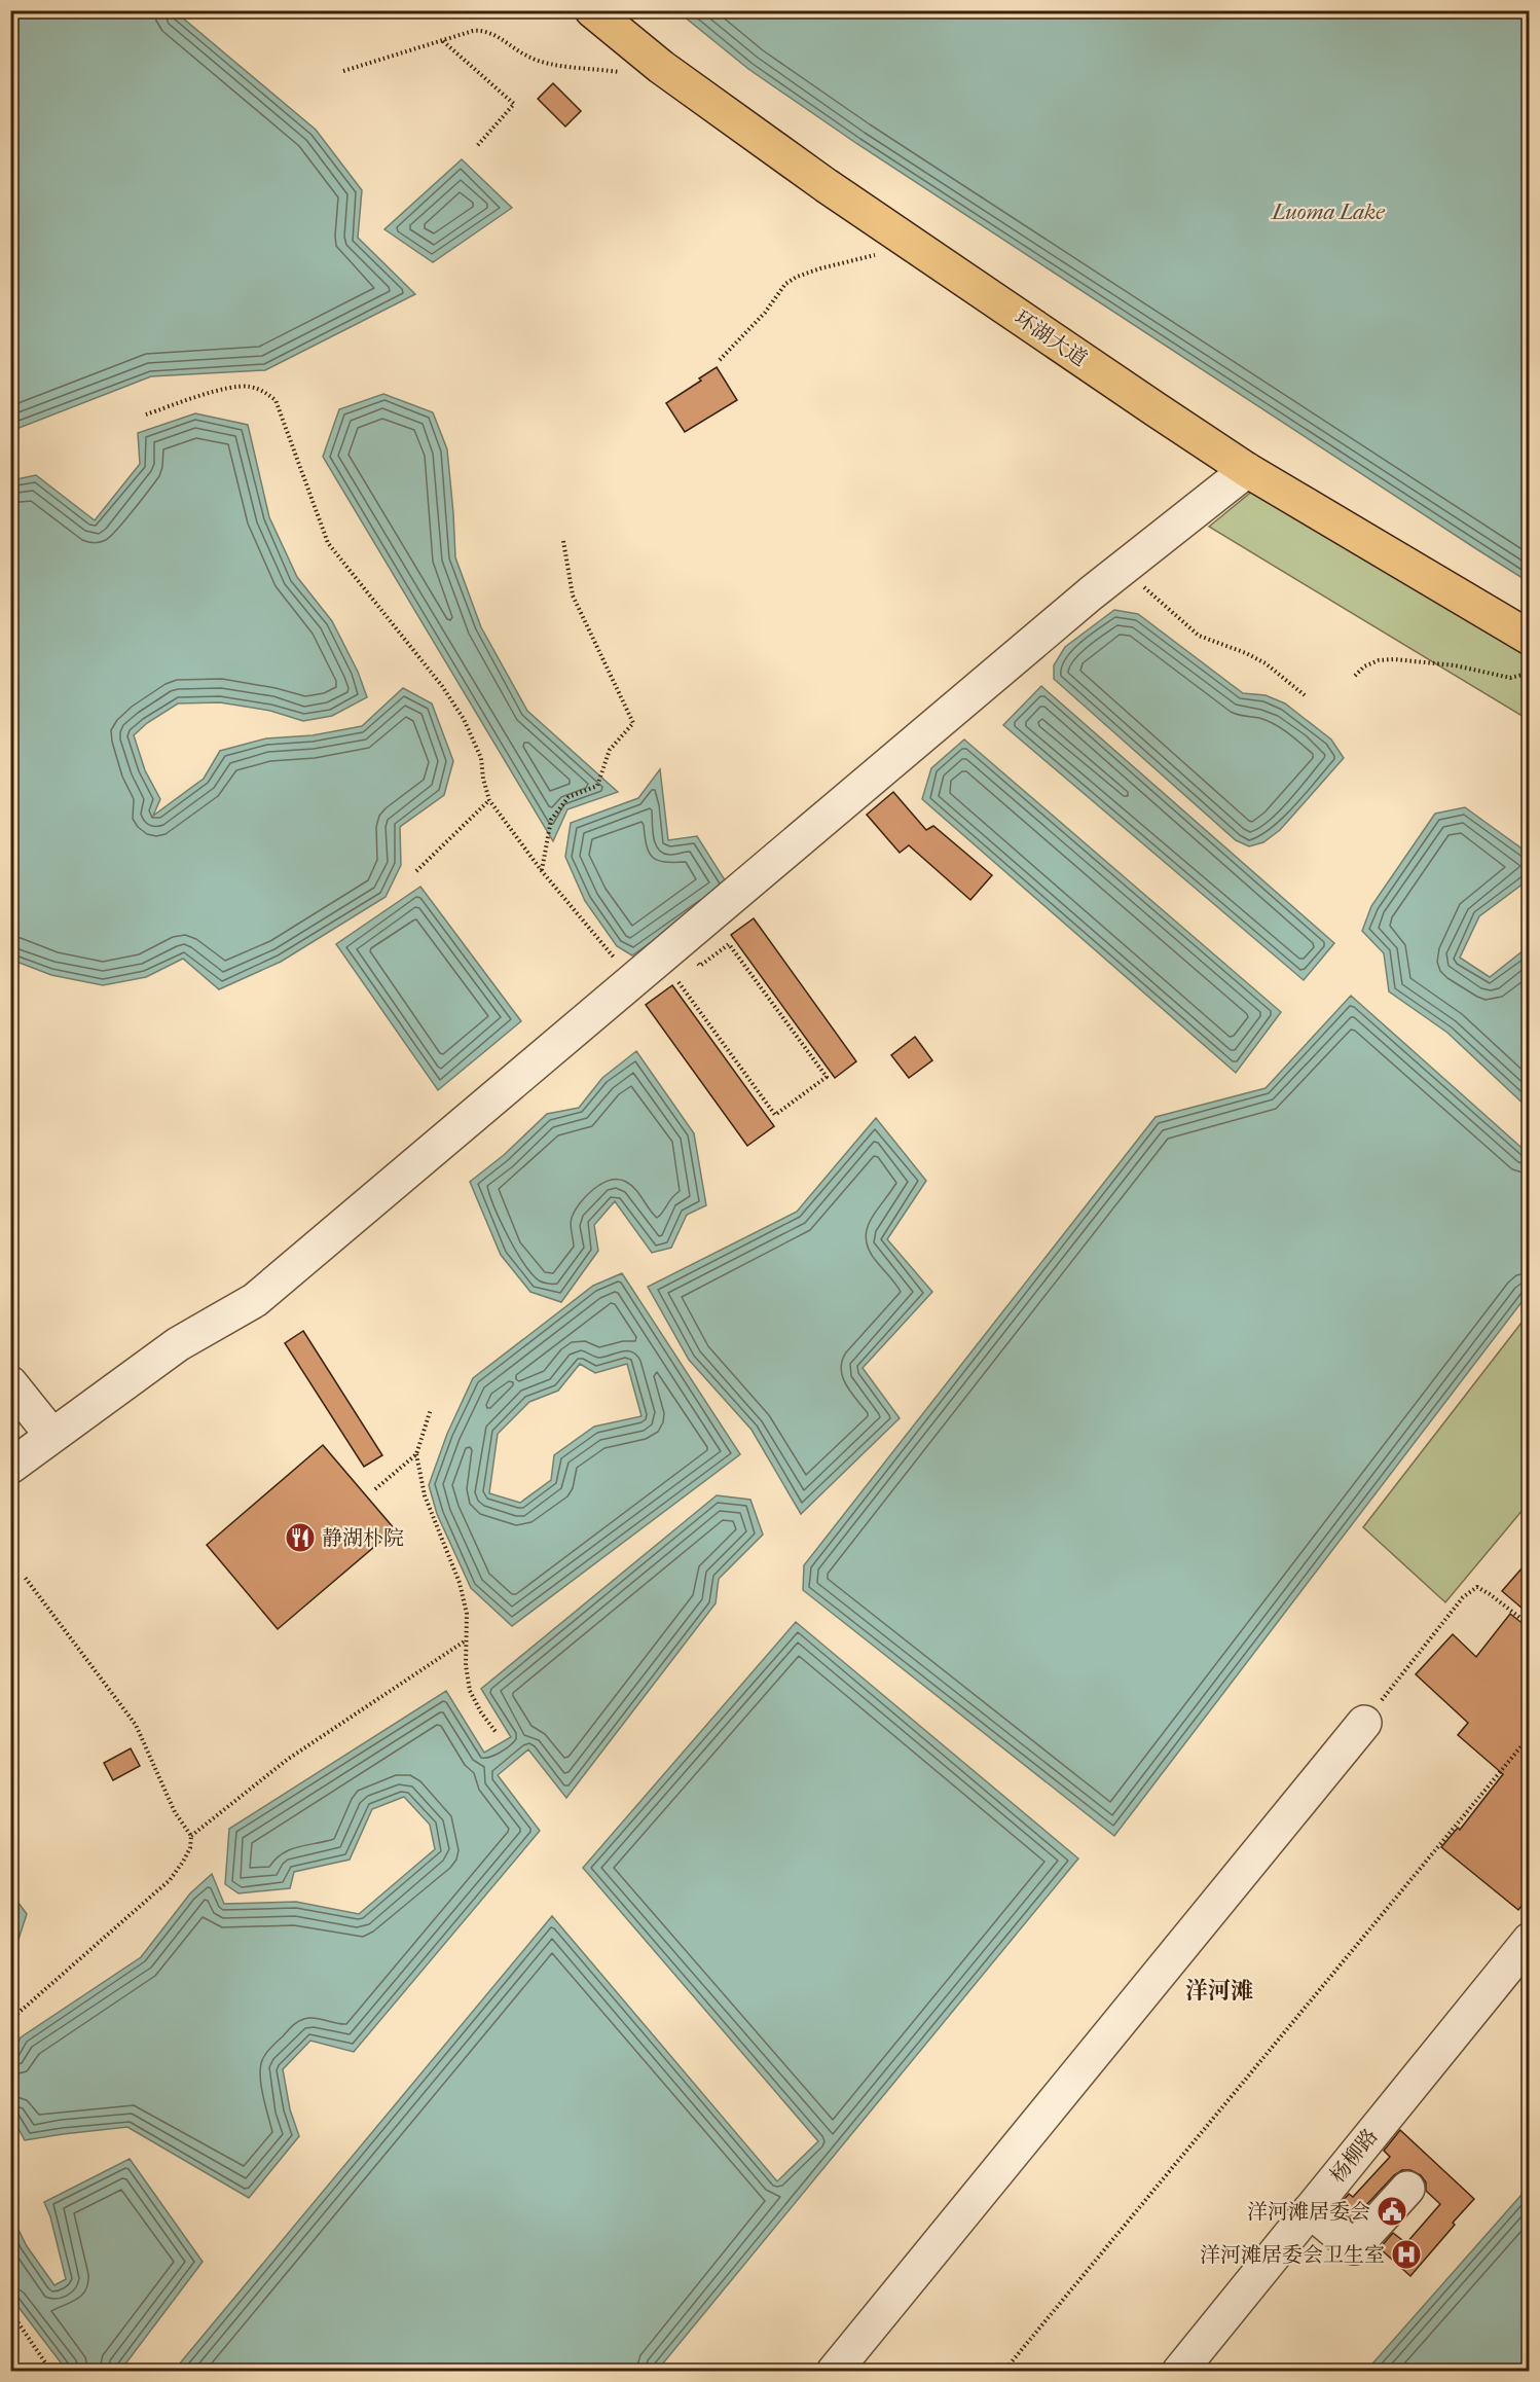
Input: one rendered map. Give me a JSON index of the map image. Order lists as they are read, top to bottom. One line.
{"streets":{"main road":["环湖大道"],"street":["杨柳路"]},"districts":["洋河滩"],"water":["Luoma Lake"],"places":{"restaurant":["静湖朴院"],"public building":["洋河滩居委会"],"hospital":["洋河滩居委会卫生室"]}}
